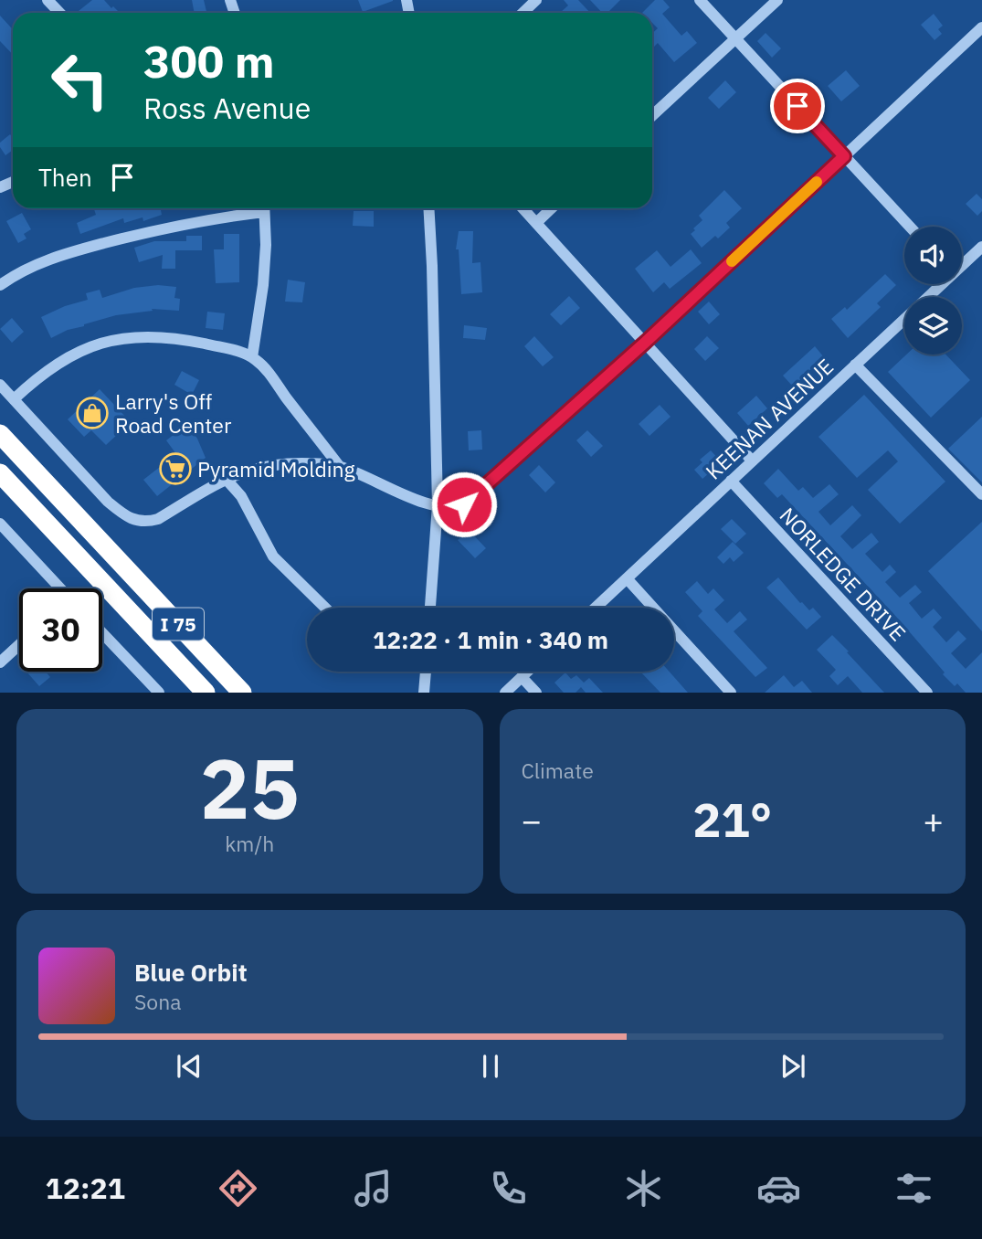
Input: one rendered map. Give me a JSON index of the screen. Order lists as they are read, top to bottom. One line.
{"streets":{"highway":["I 75"],"street":["KEENAN AVENUE","NORLEDGE DRIVE"]},"crossings":[["KEENAN AVENUE","NORLEDGE DRIVE"]],"places":{"shop":["Larry's Off Road Center"],"supermarket":["Pyramid Molding"]},"page":{"turn":["300 m","Ross Avenue"],"then":"Then","limit":"30","trip":"12:22 · 1 min · 340 m","tile":[["25","km/h"],"Climate"],"heat":["−","21°","+"],"song":["Blue Orbit","Sona"],"tabs":"12:21"}}
